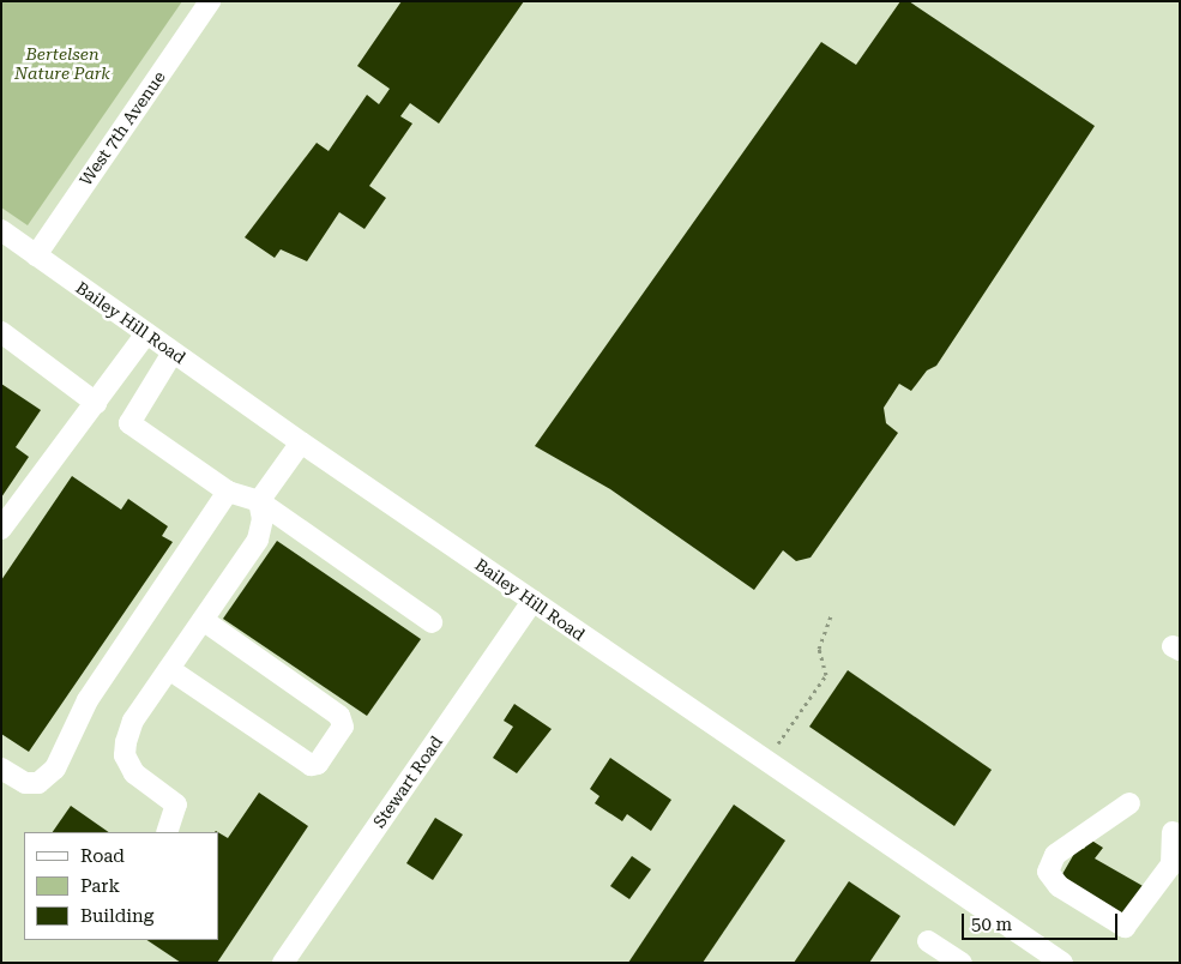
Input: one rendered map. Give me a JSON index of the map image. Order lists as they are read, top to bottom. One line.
{"streets":{"street":["West 7th Avenue","Bailey Hill Road","Stewart Road"]},"crossings":[["West 7th Avenue","Bailey Hill Road"],["Bailey Hill Road","Stewart Road"]],"parks":["Bertelsen Nature Park"],"legend":["Road","Park","Building"],"scale_bar":"50 m"}
